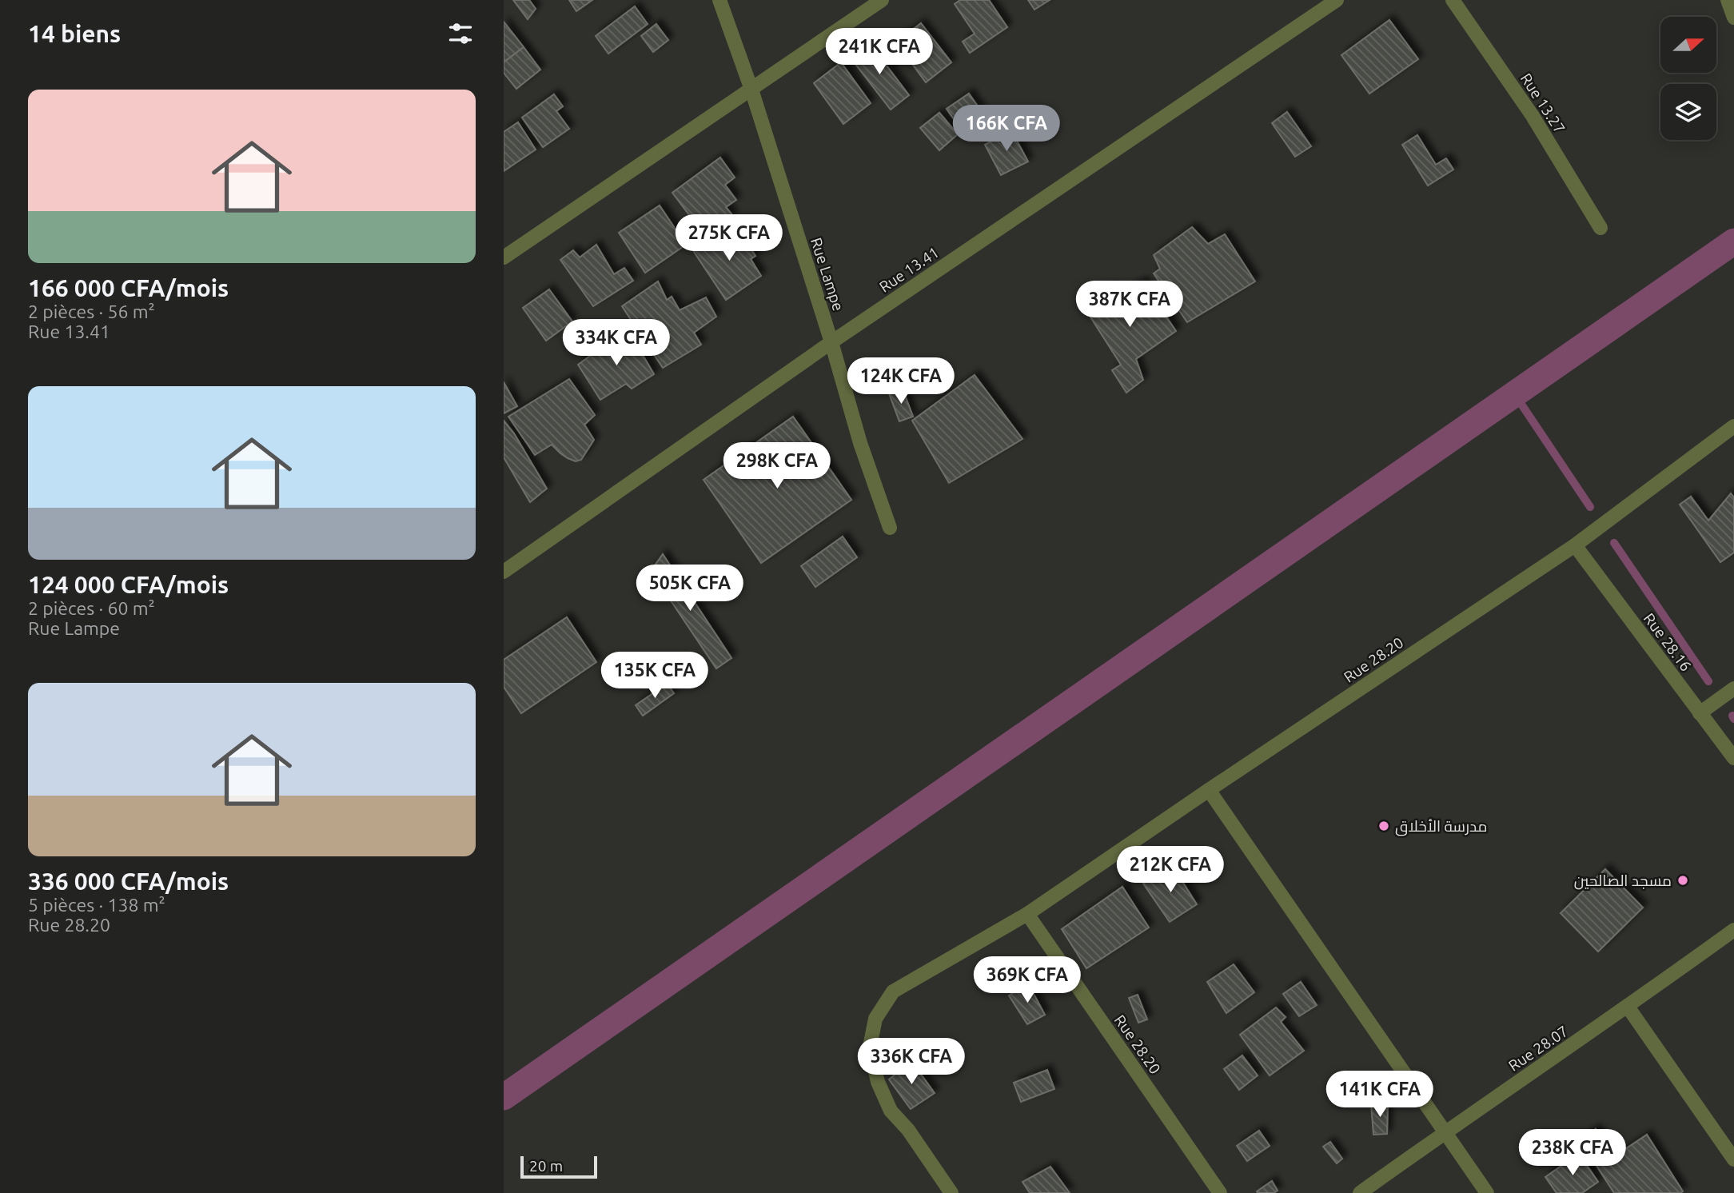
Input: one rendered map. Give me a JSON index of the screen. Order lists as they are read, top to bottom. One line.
{"streets":{"street":["Rue 13.27","Rue 13.41","Rue Lampe","Rue 28.16","Rue 28.20","Rue 28.07"]},"crossings":[["Rue 13.41","Rue Lampe"],["Rue 28.16","Rue 28.20"]],"places":["مدرسة الأخلاق","مسجد الصالحين"],"scale_bar":"20 m","north":"right","page":{"heading":"14 biens","price":["241K CFA","166K CFA","275K CFA","387K CFA","334K CFA","124K CFA","298K CFA","505K CFA","135K CFA","212K CFA","369K CFA","336K CFA","141K CFA","238K CFA"],"list":[{"name":"166 000 CFA/mois","note":"2 pièces · 56 m² · Rue 13.41"},{"name":"124 000 CFA/mois","note":"2 pièces · 60 m² · Rue Lampe"},{"name":"336 000 CFA/mois","note":"5 pièces · 138 m² · Rue 28.20"}],"scale":"20 m"}}
